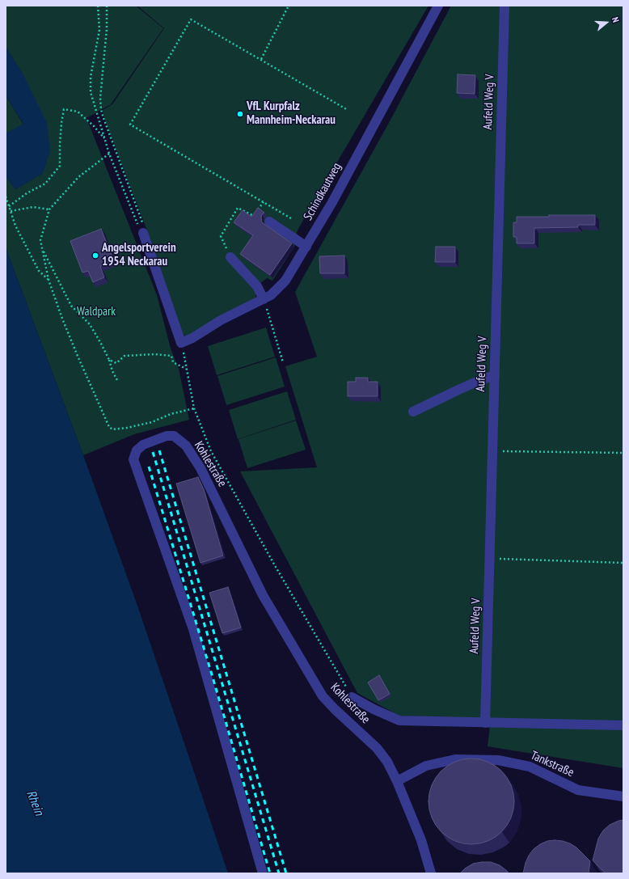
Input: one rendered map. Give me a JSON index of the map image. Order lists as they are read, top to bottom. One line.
{"streets":{"street":["Aufeld Weg V","Schindkautweg","Kohlestraße","Tankstraße"]},"crossings":[["Kohlestraße","Tankstraße"]],"water":["Rhein"],"parks":["Waldpark"],"places":["VfL Kurpfalz Mannheim-Neckarau","Angelsportverein 1954 Neckarau"],"north":"right"}
